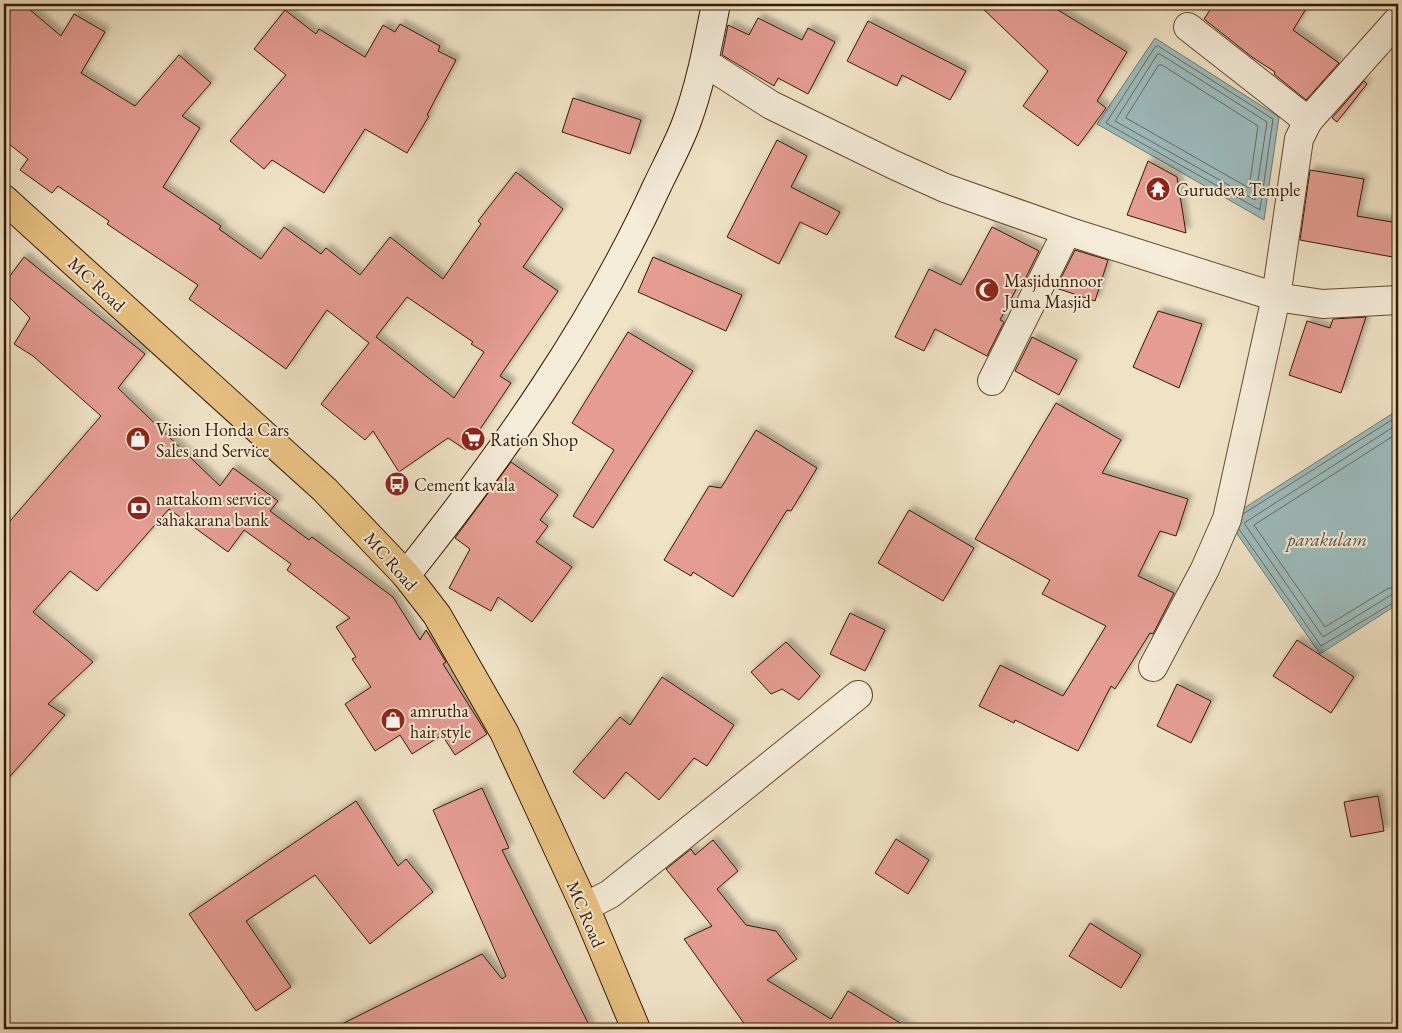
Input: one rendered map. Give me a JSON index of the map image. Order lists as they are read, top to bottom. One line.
{"streets":{"highway":["MC Road"]},"water":["parakulam"],"places":{"temple":["Gurudeva Temple"],"mosque":["Masjidunnoor Juma Masjid"],"shop":["Vision Honda Cars Sales and Service","amrutha hair style"],"supermarket":["Ration Shop"],"bus stop":["Cement kavala"],"bank":["nattakom service sahakarana bank"]}}
